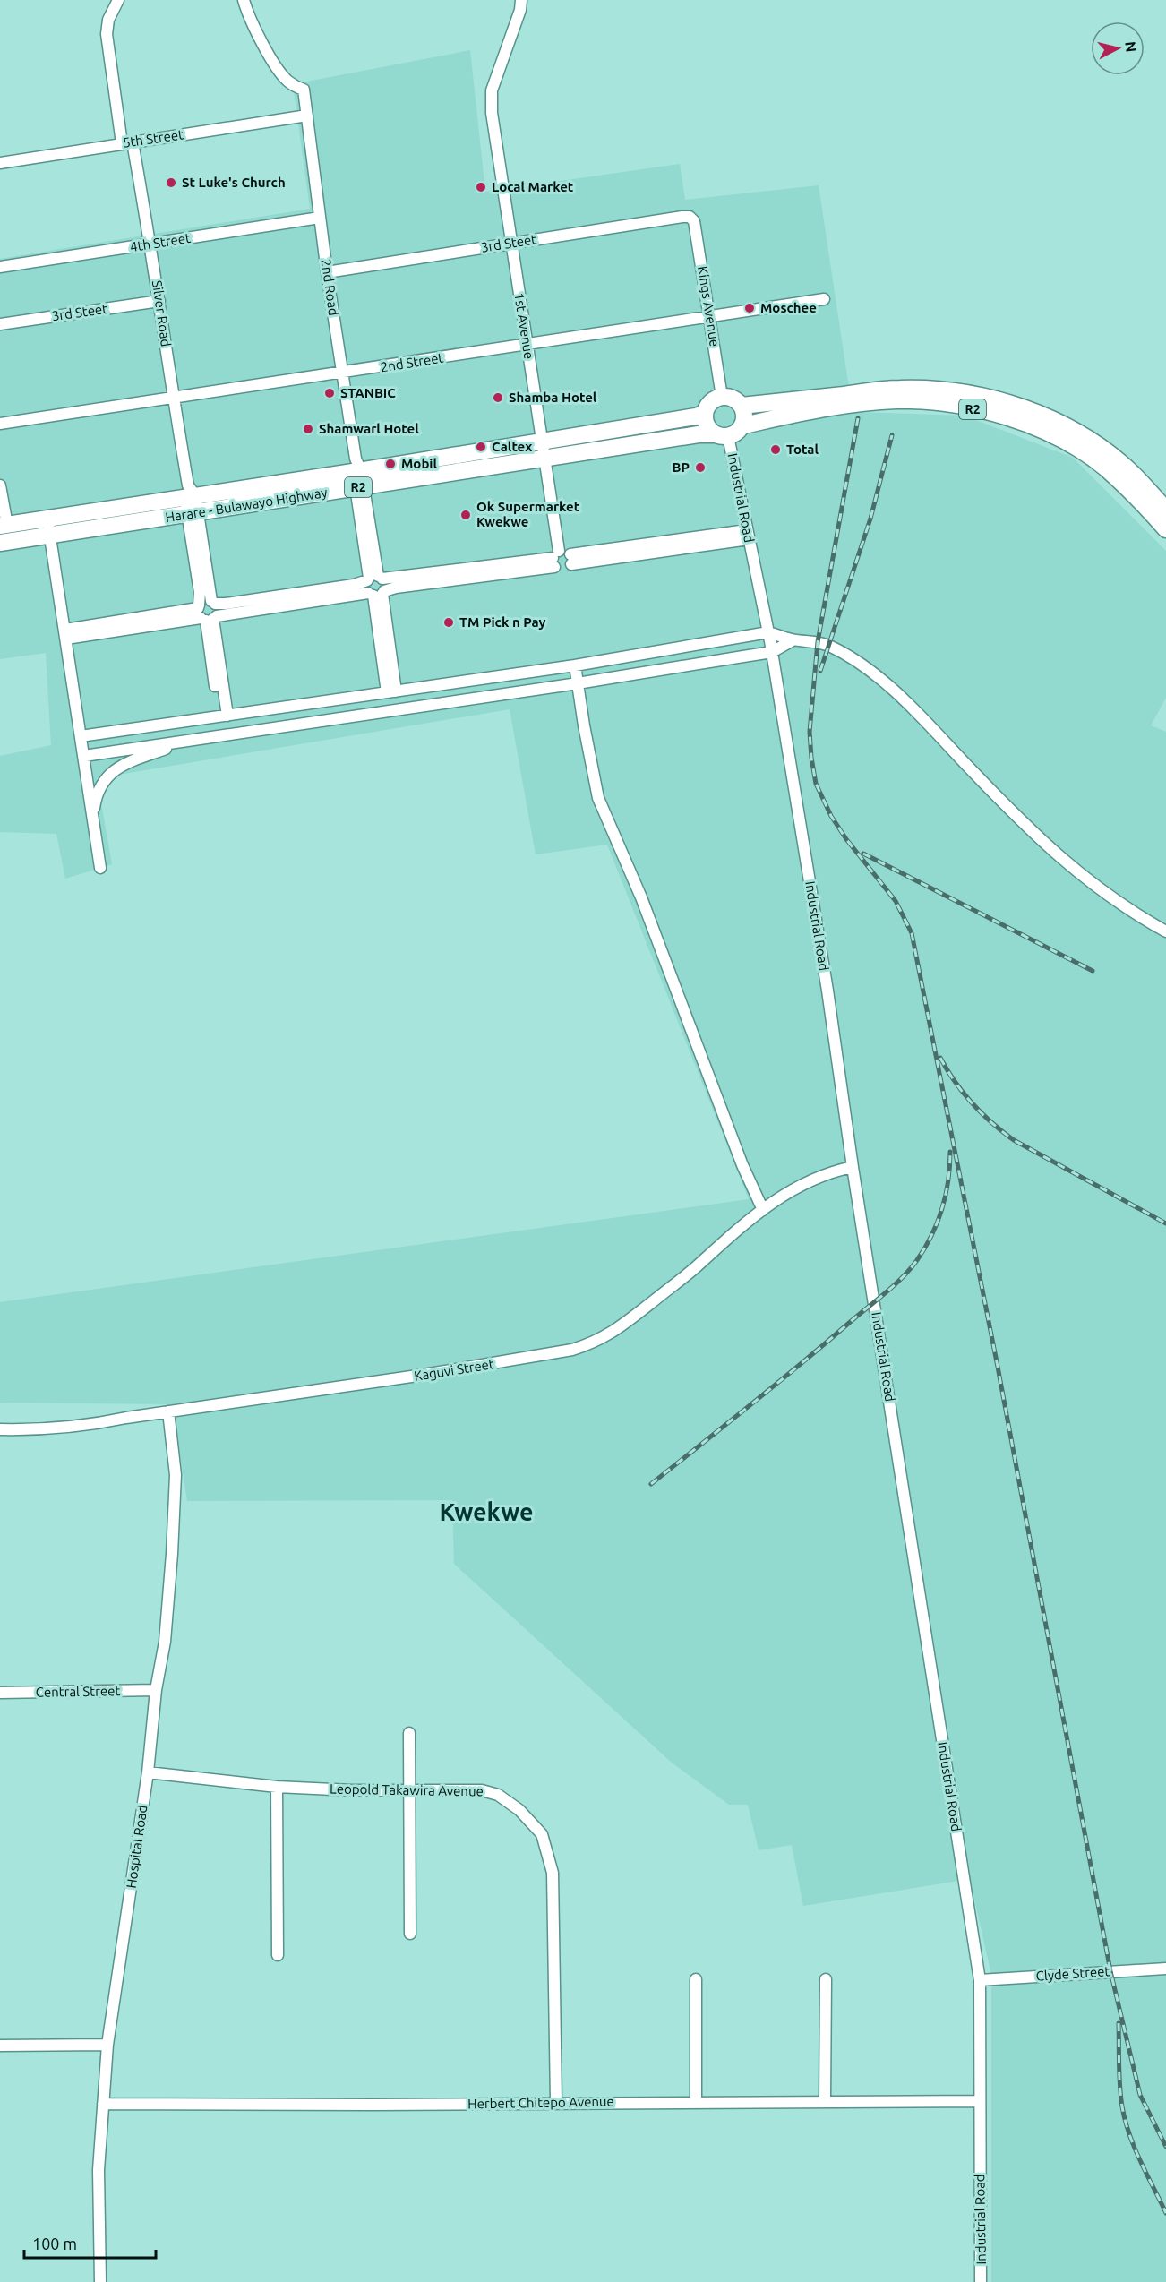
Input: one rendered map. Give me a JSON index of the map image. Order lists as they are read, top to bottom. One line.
{"streets":{"highway":["R2","Harare - Bulawayo Highway"],"street":["5th Street","4th Street","3rd Steet","2nd Road","Kings Avenue","Silver Road","1st Avenue","2nd Street","Industrial Road","Kaguvi Street","Central Street","Leopold Takawira Avenue","Hospital Road","Clyde Street","Herbert Chitepo Avenue"]},"crossings":[["5th Street","2nd Road"],["5th Street","Silver Road"],["4th Street","2nd Road"],["4th Street","Silver Road"],["3rd Steet","2nd Road"],["3rd Steet","Kings Avenue"],["3rd Steet","Silver Road"],["3rd Steet","1st Avenue"],["2nd Road","2nd Street"],["2nd Road","Harare - Bulawayo Highway"],["Kings Avenue","2nd Street"],["Kings Avenue","R2"],["Kings Avenue","Industrial Road"],["Kings Avenue","Harare - Bulawayo Highway"],["Silver Road","2nd Street"],["Silver Road","Harare - Bulawayo Highway"],["1st Avenue","2nd Street"],["1st Avenue","Harare - Bulawayo Highway"],["R2","Industrial Road"],["R2","Harare - Bulawayo Highway"],["Industrial Road","Harare - Bulawayo Highway"],["Industrial Road","Kaguvi Street"],["Industrial Road","Clyde Street"],["Industrial Road","Herbert Chitepo Avenue"],["Kaguvi Street","Hospital Road"],["Central Street","Hospital Road"],["Leopold Takawira Avenue","Hospital Road"],["Leopold Takawira Avenue","Herbert Chitepo Avenue"],["Hospital Road","Herbert Chitepo Avenue"]],"districts":["Kwekwe"],"places":["St Luke's Church","Local Market","Moschee","STANBIC","Shamba Hotel","Shamwarl Hotel","Caltex","Total","Mobil","BP","Ok Supermarket Kwekwe","TM Pick n Pay"],"scale_bar":"100 m","north":"right"}
